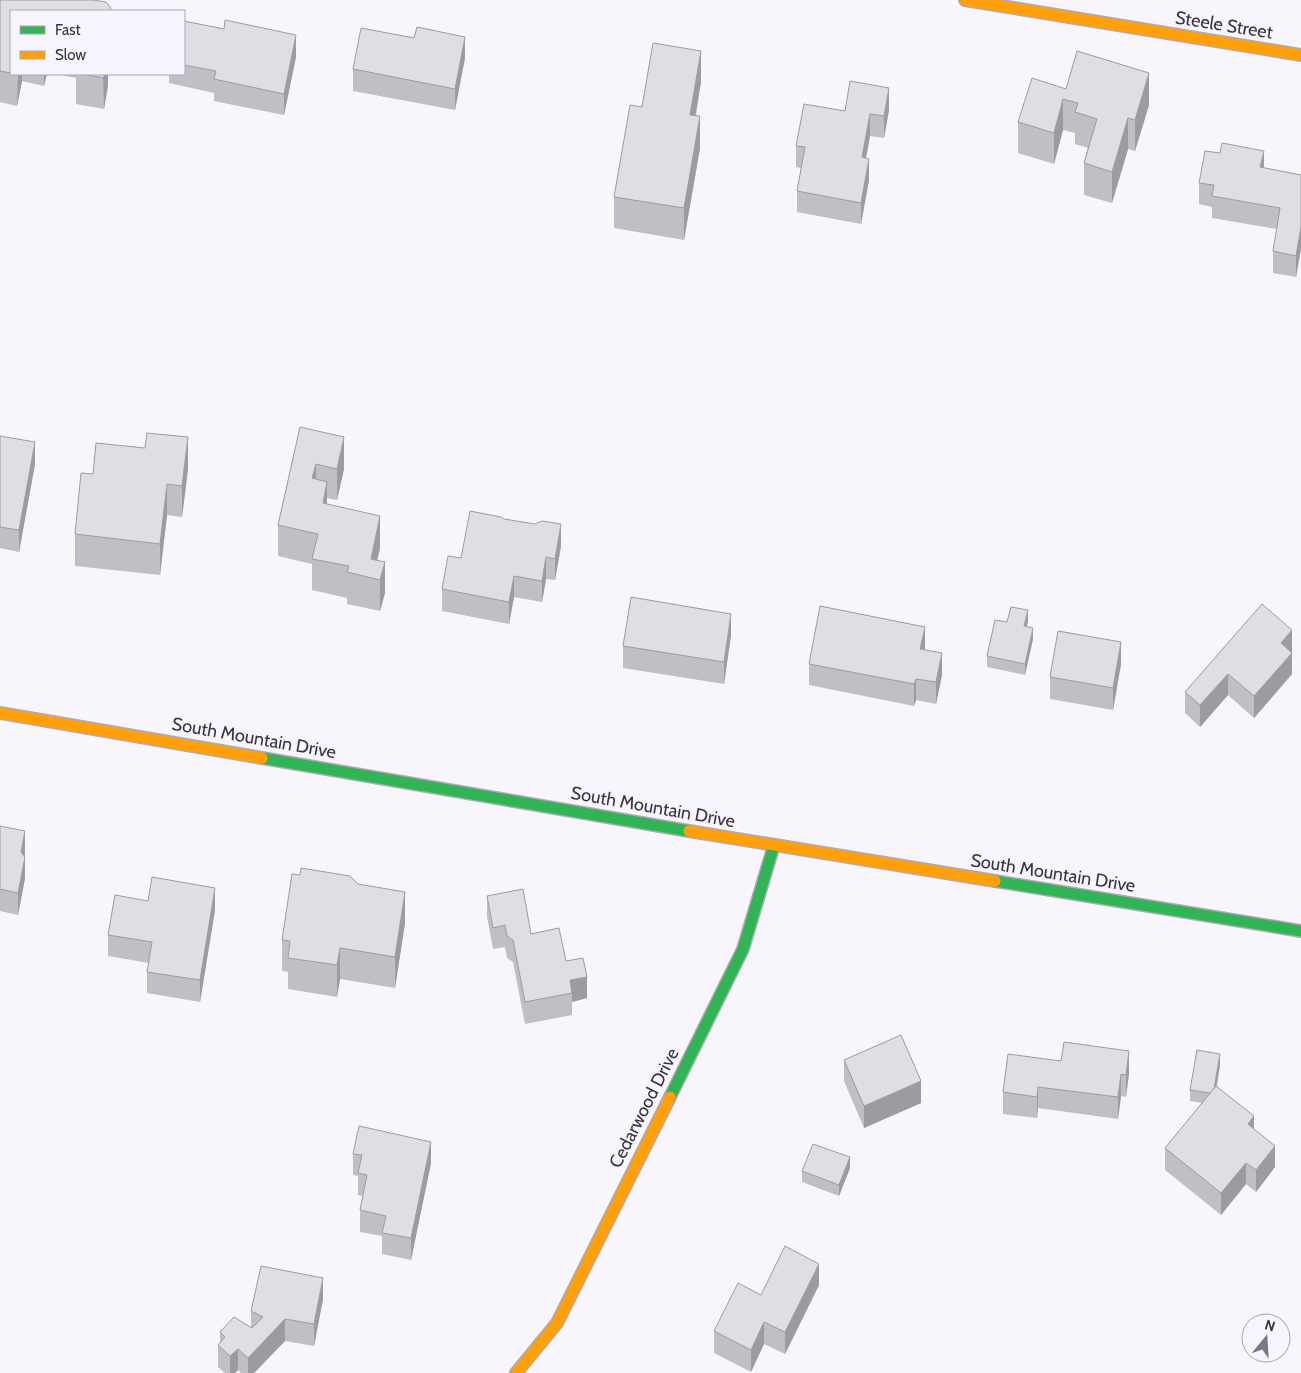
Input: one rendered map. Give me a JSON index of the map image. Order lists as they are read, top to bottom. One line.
{"streets":{"street":["Steele Street","South Mountain Drive","Cedarwood Drive"]},"crossings":[["South Mountain Drive","Cedarwood Drive"]],"legend":["Fast","Slow"],"north":"top"}
